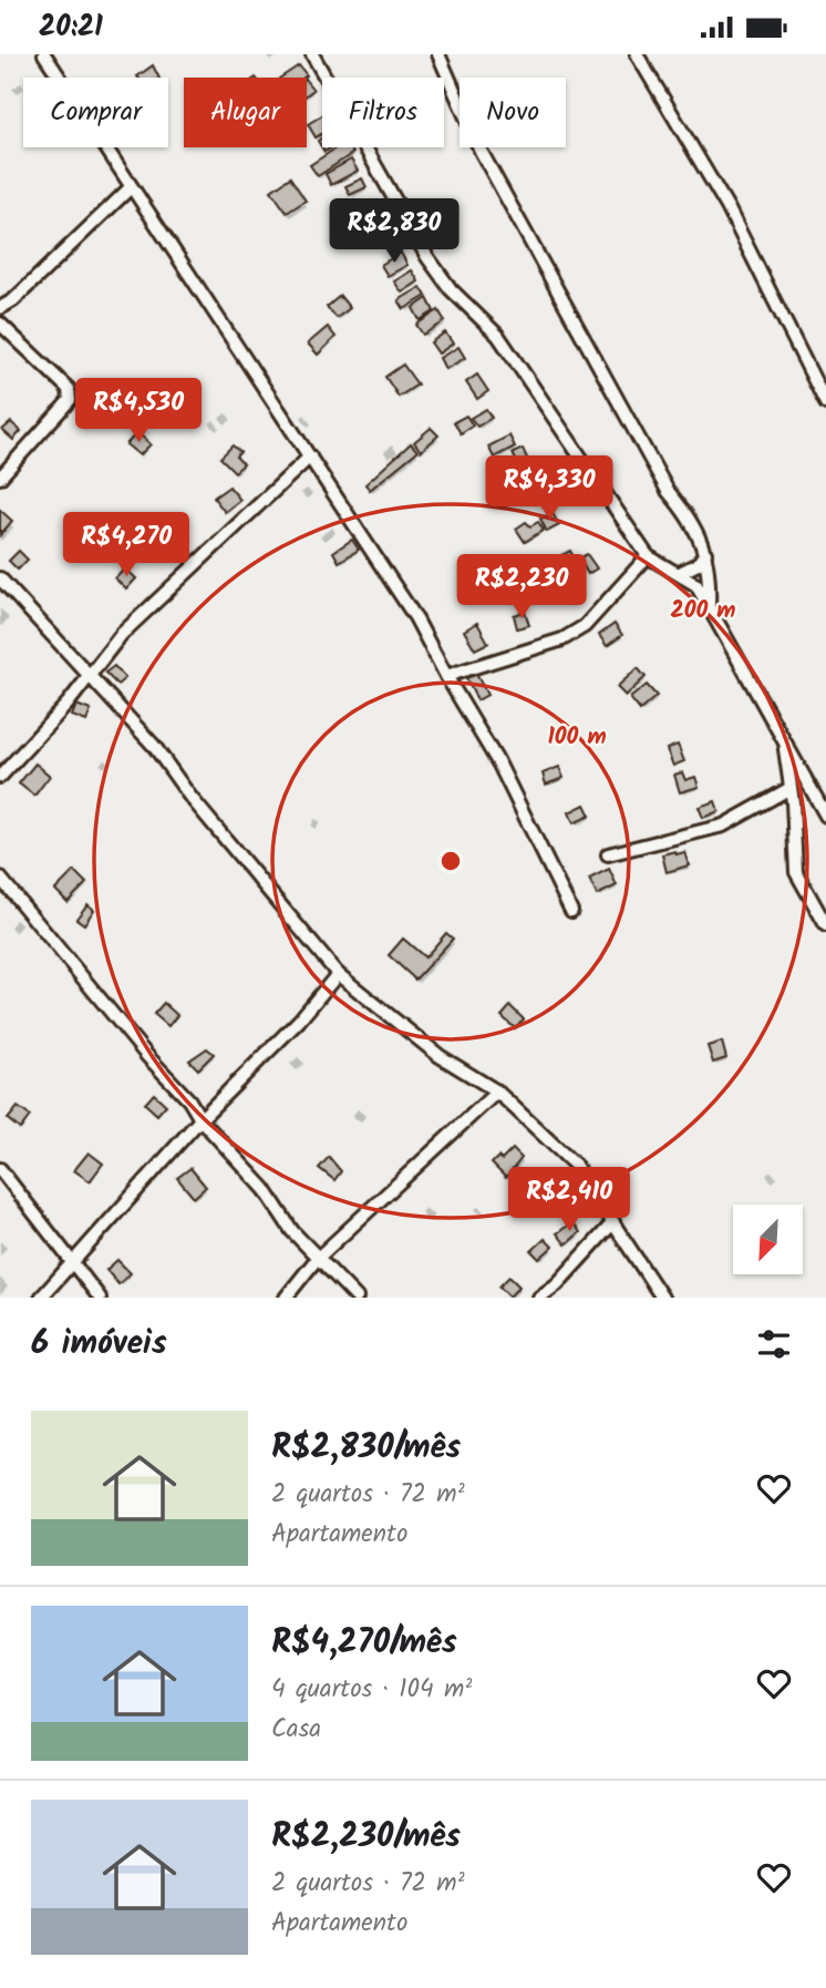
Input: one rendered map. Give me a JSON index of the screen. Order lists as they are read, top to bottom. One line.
{"north":"bottom left","page":{"status":"20:21","chip":["Comprar","Alugar","Filtros","Novo"],"price":["R$2,830","R$4,530","R$4,330","R$4,270","R$2,230","R$2,410"],"heading":"6 imóveis","list":[{"name":"R$2,830/mês","note":"2 quartos · 72 m² · Apartamento"},{"name":"R$4,270/mês","note":"4 quartos · 104 m² · Casa"},{"name":"R$2,230/mês","note":"2 quartos · 72 m² · Apartamento"}]},"rings":["200 m","100 m"]}
